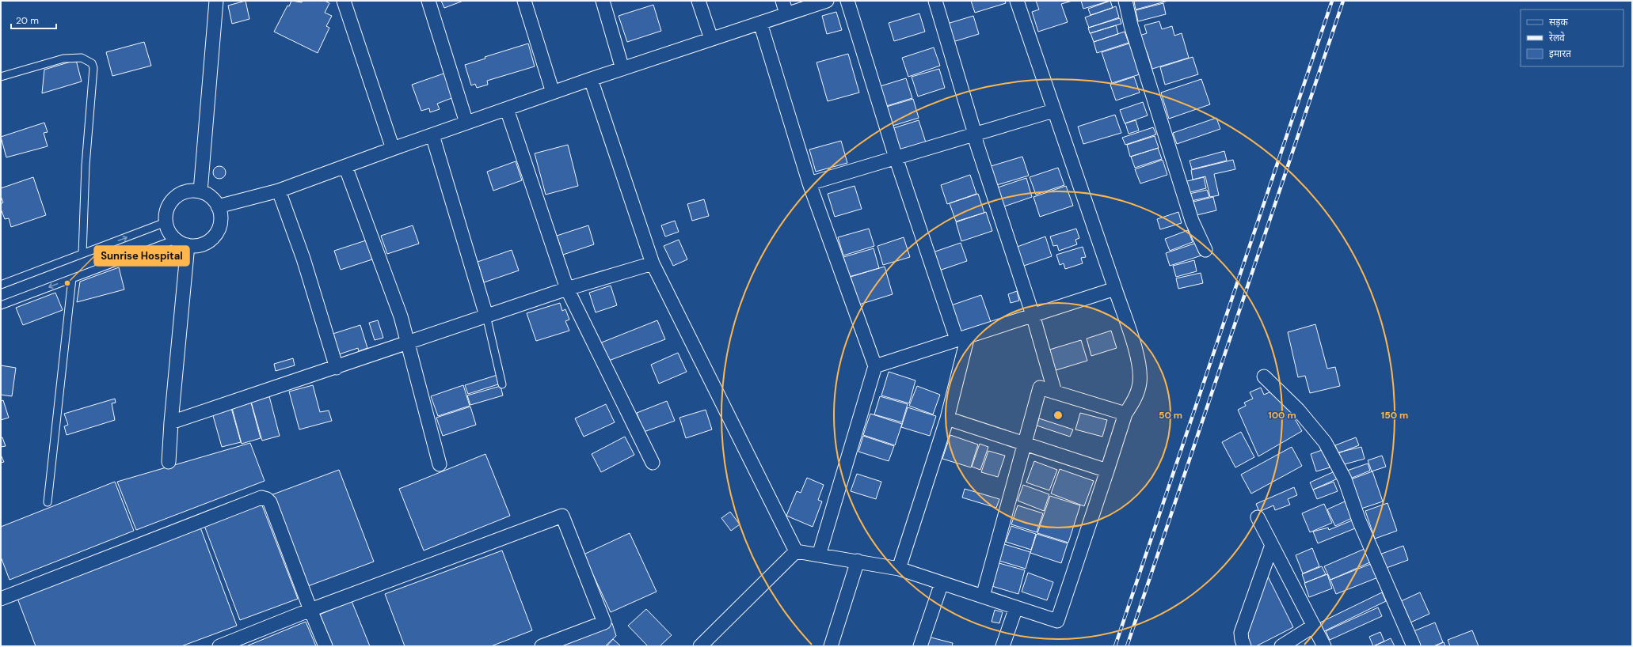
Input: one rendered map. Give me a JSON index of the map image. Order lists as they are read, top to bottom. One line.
{"places":["Sunrise Hospital"],"legend":["सड़क","रेलवे","इमारत"],"scale_bar":"20 m","rings":["50 m","100 m","150 m"]}
